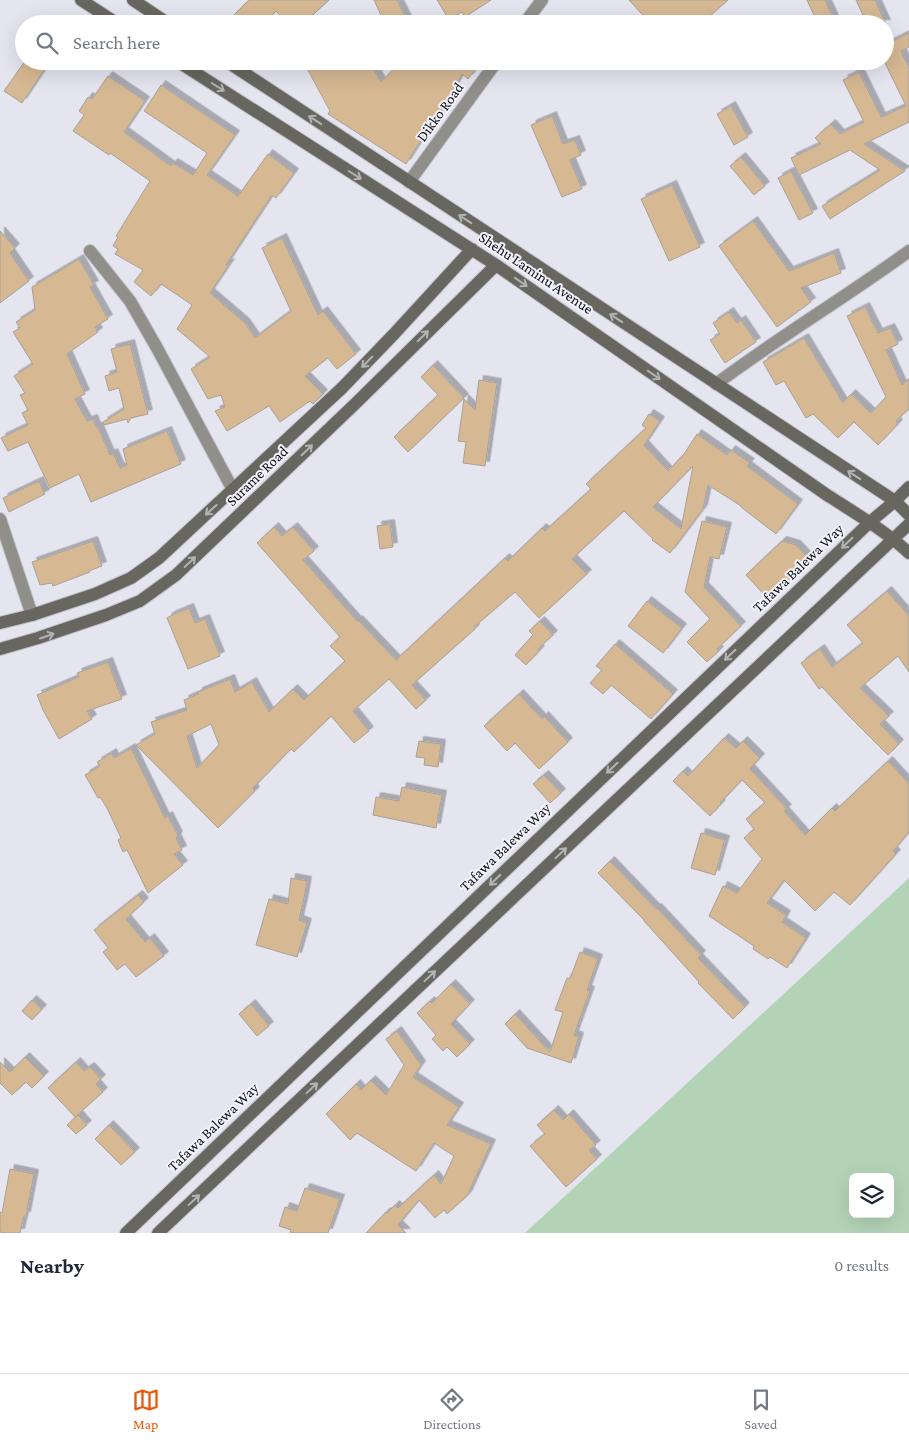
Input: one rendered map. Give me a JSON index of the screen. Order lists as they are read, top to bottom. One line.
{"streets":{"street":["Dikko Road","Shehu Laminu Avenue","Surame Road","Tafawa Balewa Way"]},"crossings":[["Dikko Road","Shehu Laminu Avenue"],["Shehu Laminu Avenue","Surame Road"],["Shehu Laminu Avenue","Tafawa Balewa Way"]],"page":{"search":"Search here","heading":["Nearby","0 results"],"nav":["Map","Directions","Saved"]}}
